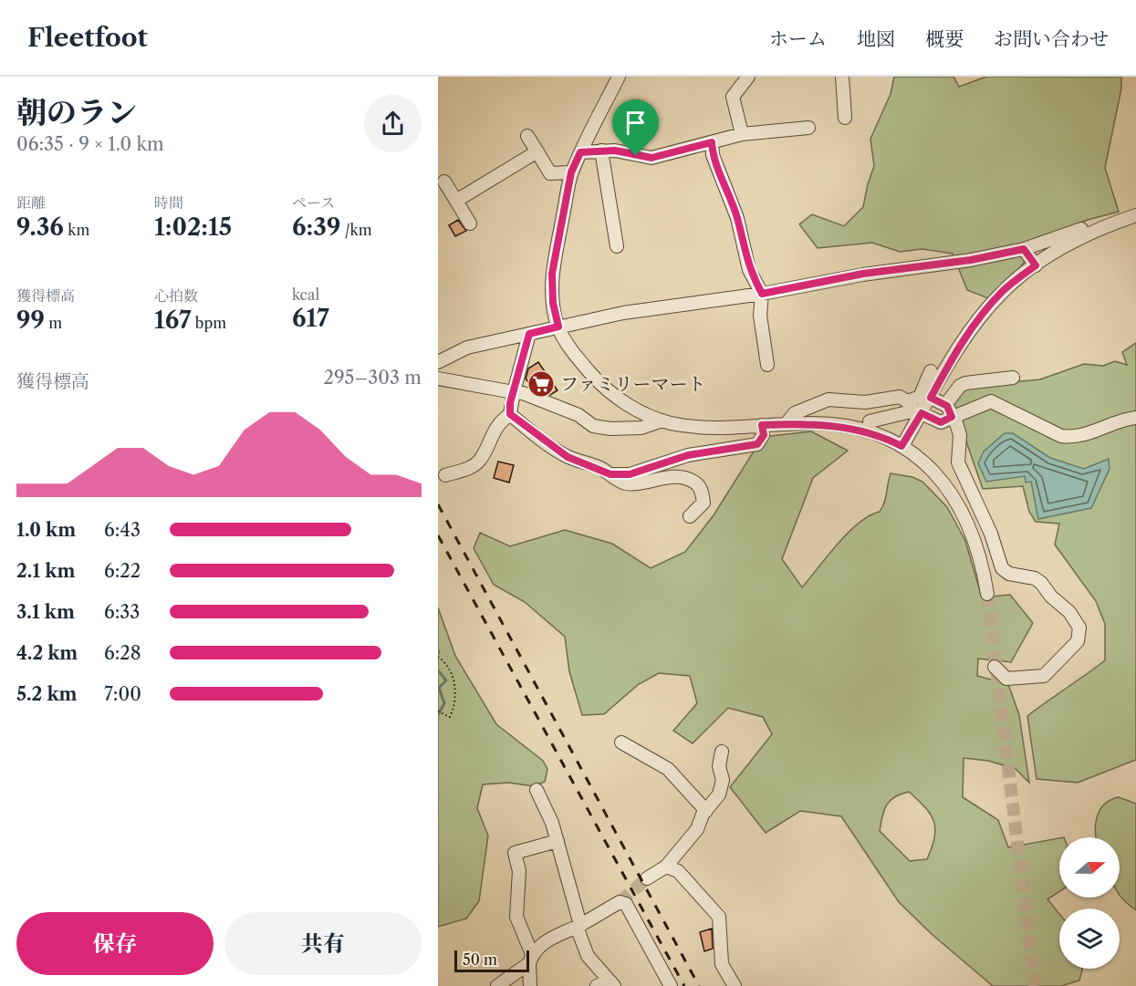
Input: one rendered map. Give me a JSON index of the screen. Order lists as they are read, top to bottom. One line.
{"places":{"supermarket":["ファミリーマート"]},"scale_bar":"50 m","north":"right","page":{"header":"Fleetfoot","nav":["ホーム","地図","概要","お問い合わせ"],"heading":["朝のラン","06:35 · 9 × 1.0 km"],"stats":[["距離","9.36 km"],["時間","1:02:15"],["ペース","6:39 /km"],["獲得標高","99 m"],["心拍数","167 bpm"],["kcal","617"]],"chart":["獲得標高","295–303 m"],"list":[{"name":"1.0 km","note":"6:43"},{"name":"2.1 km","note":"6:22"},{"name":"3.1 km","note":"6:33"},{"name":"4.2 km","note":"6:28"},{"name":"5.2 km","note":"7:00"}],"buttons":["保存","共有"],"scale":"50 m"}}
